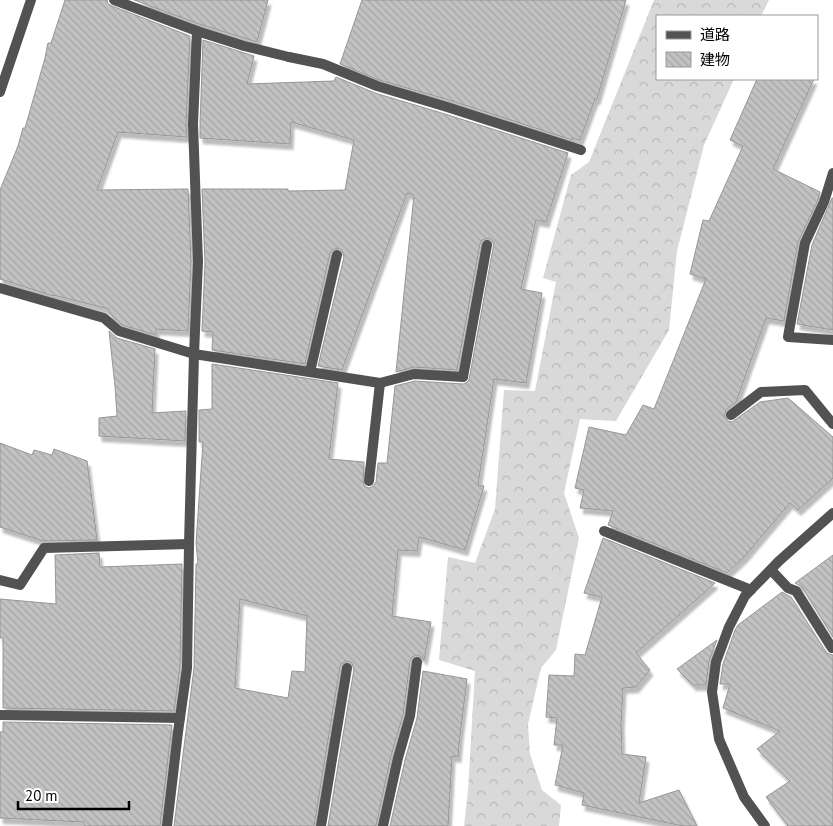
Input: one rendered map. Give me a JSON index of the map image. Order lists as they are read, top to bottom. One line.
{"legend":["道路","建物"],"scale_bar":"20 m"}
